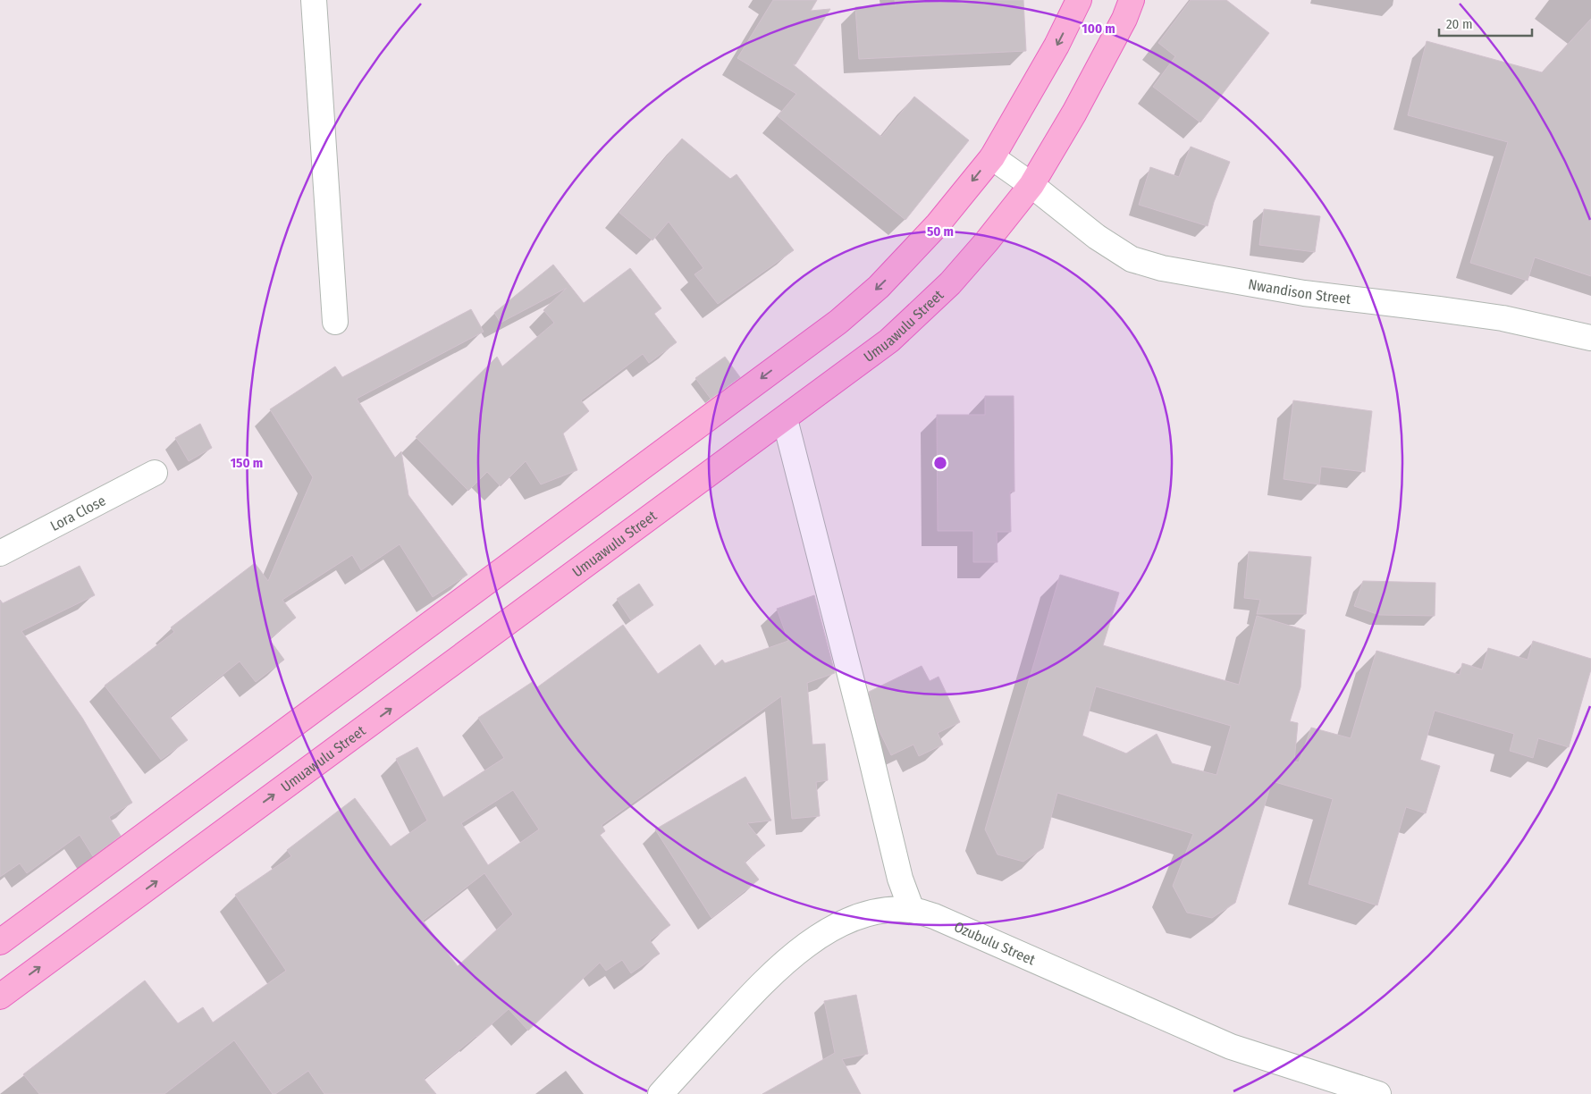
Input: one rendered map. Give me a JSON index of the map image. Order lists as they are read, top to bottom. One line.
{"streets":{"main road":["Umuawulu Street"],"street":["Nwandison Street","Lora Close","Ozubulu Street"]},"crossings":[["Nwandison Street","Umuawulu Street"]],"scale_bar":"20 m","rings":["100 m","50 m","150 m"]}
